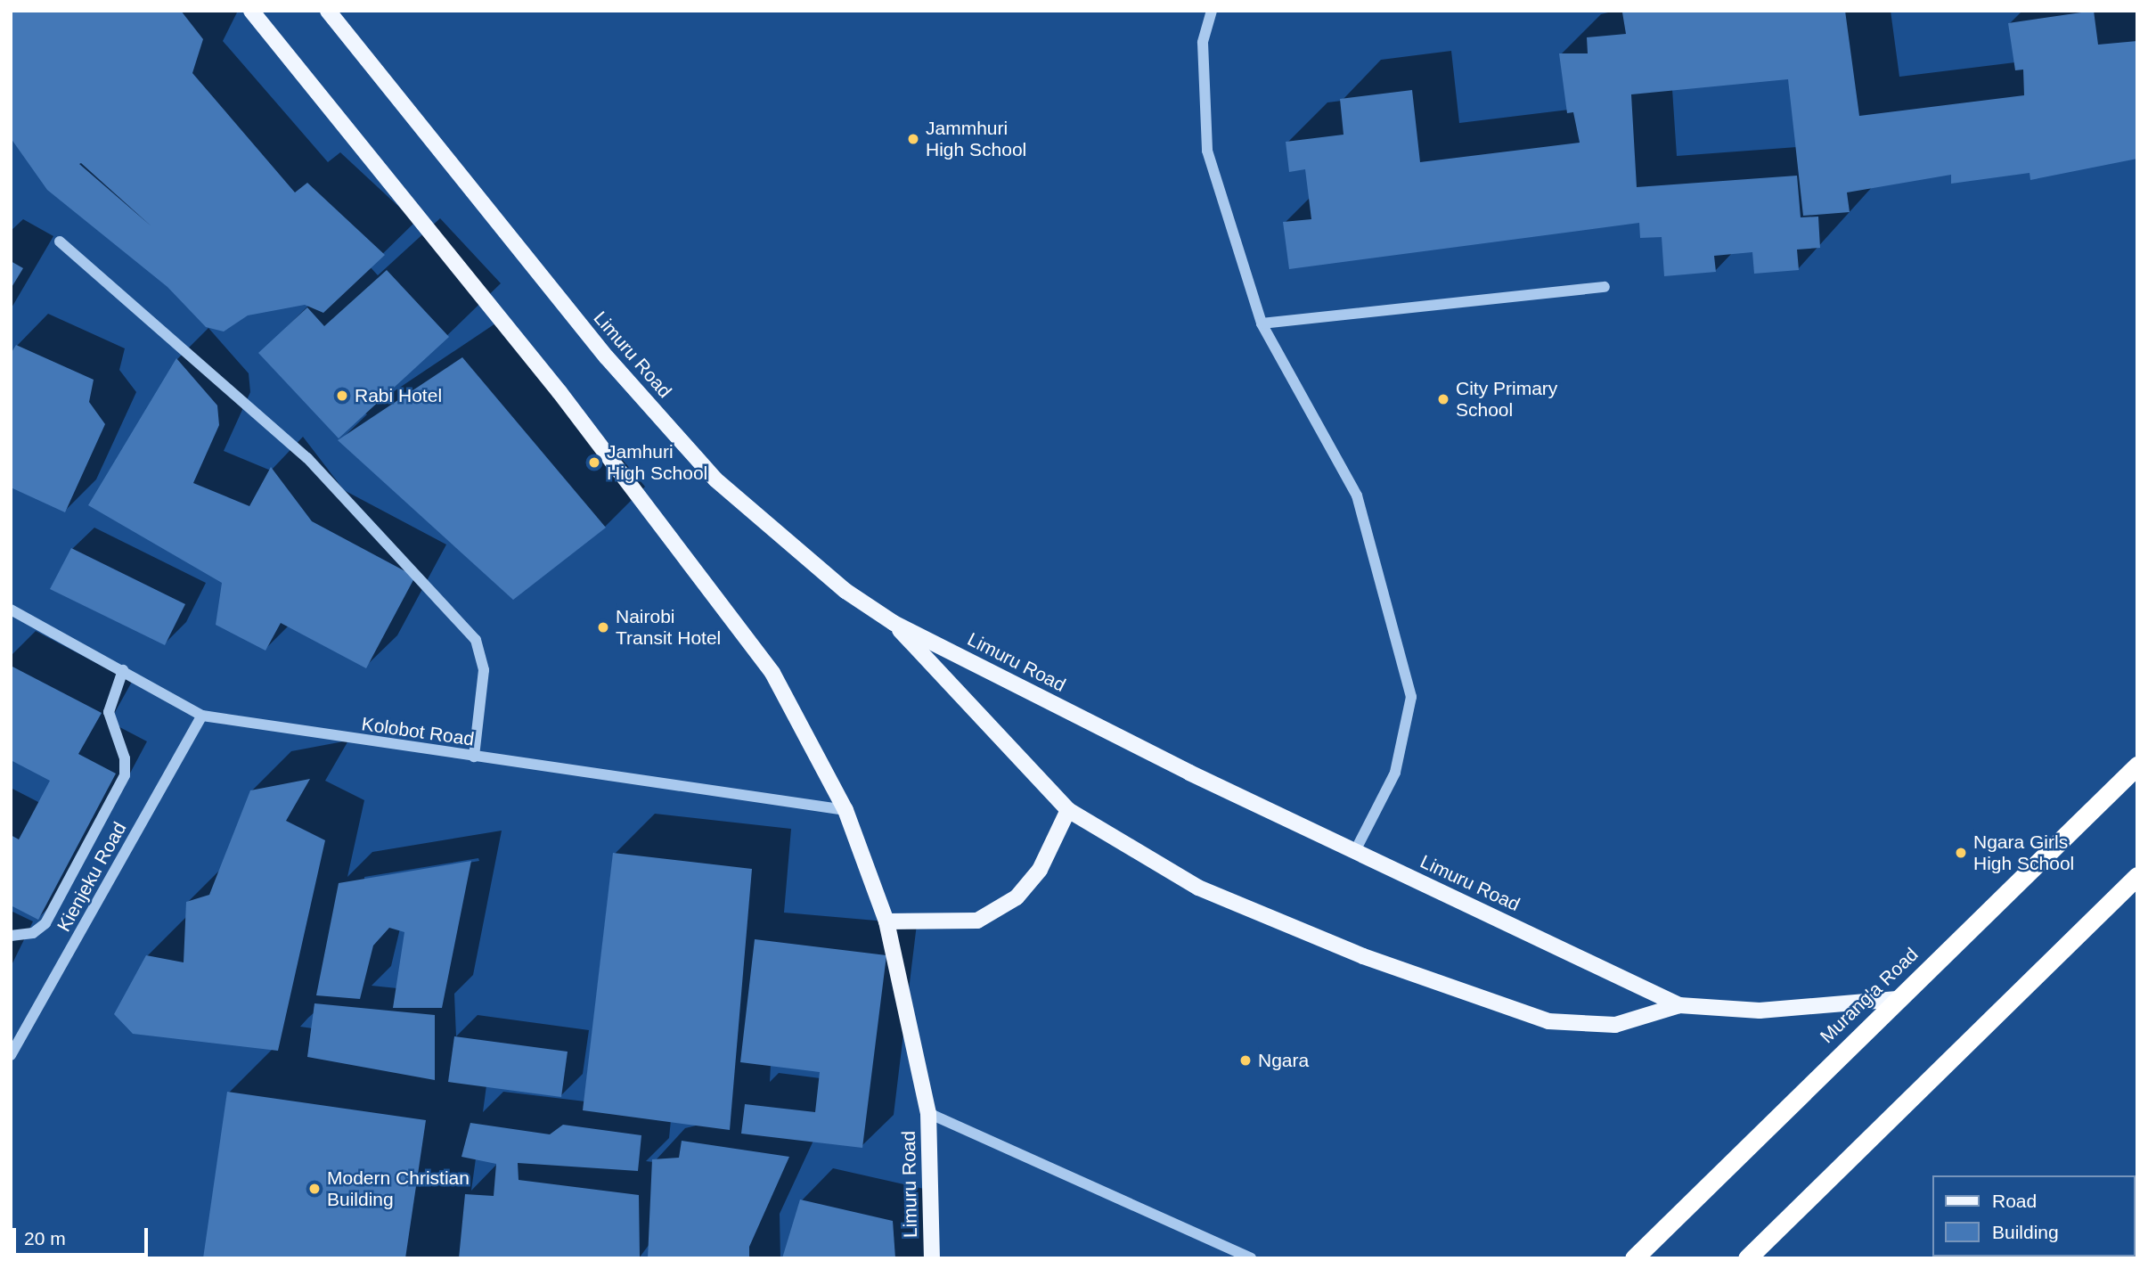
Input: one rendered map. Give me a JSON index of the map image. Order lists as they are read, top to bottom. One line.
{"streets":{"highway":["Murang'a Road"],"main road":["Limuru Road"],"street":["Kolobot Road","Kienjeku Road"]},"crossings":[["Limuru Road","Kolobot Road"],["Limuru Road","Murang'a Road"],["Kolobot Road","Kienjeku Road"]],"places":["Jammhuri High School","Rabi Hotel","City Primary School","Jamhuri High School","Nairobi Transit Hotel","Ngara Girls High School","Ngara","Modern Christian Building"],"legend":["Road","Building"],"scale_bar":"20 m"}
